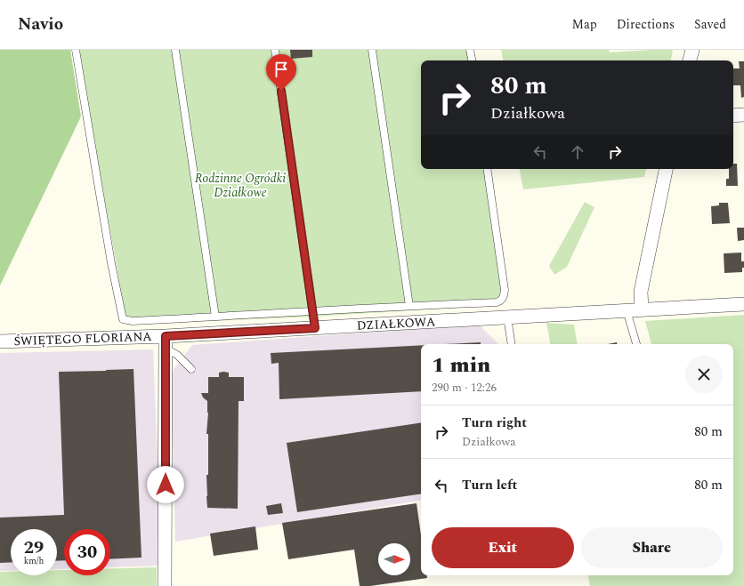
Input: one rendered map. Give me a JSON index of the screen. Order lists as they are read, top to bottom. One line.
{"streets":{"street":["DZIAŁKOWA","ŚWIĘTEGO FLORIANA"]},"crossings":[["DZIAŁKOWA","ŚWIĘTEGO FLORIANA"]],"parks":["Rodzinne Ogródki Działkowe"],"north":"right","page":{"header":"Navio","nav":["Map","Directions","Saved"],"turn":["80 m","Działkowa"],"heading":["1 min","290 m · 12:26"],"list":[{"name":"Turn right","note":"Działkowa","value":"80 m"},{"name":"Turn left","value":"80 m"}],"buttons":["Exit","Share"],"speed":"29 km/h","limit":"30"}}
